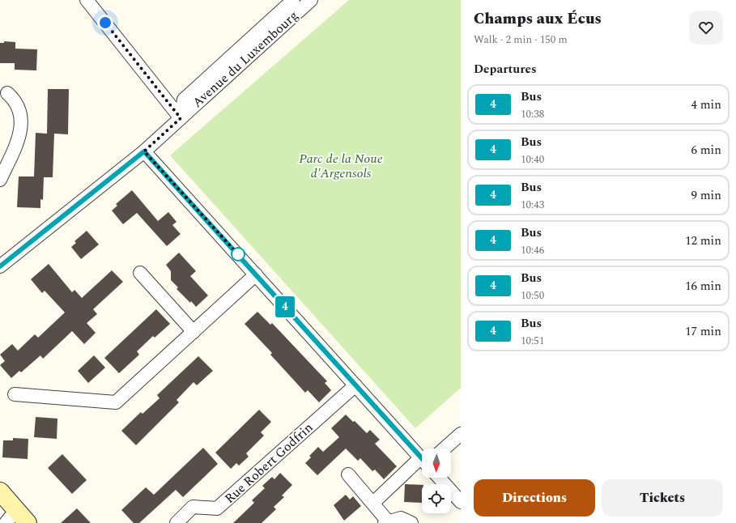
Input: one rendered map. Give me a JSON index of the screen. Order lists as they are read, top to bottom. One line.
{"streets":{"street":["Avenue du Luxembourg","Rue Robert Godfrin"]},"parks":["Parc de la Noue d'Argensols"],"lines":["bus line 4"],"north":"bottom","page":{"on_map":"4","heading":[["Champs aux Écus","Walk · 2 min · 150 m"],"Departures"],"list":[{"mark":"4","name":"Bus","note":"10:38","value":"4 min"},{"mark":"4","name":"Bus","note":"10:40","value":"6 min"},{"mark":"4","name":"Bus","note":"10:43","value":"9 min"},{"mark":"4","name":"Bus","note":"10:46","value":"12 min"},{"mark":"4","name":"Bus","note":"10:50","value":"16 min"},{"mark":"4","name":"Bus","note":"10:51","value":"17 min"}],"buttons":["Directions","Tickets"]}}
